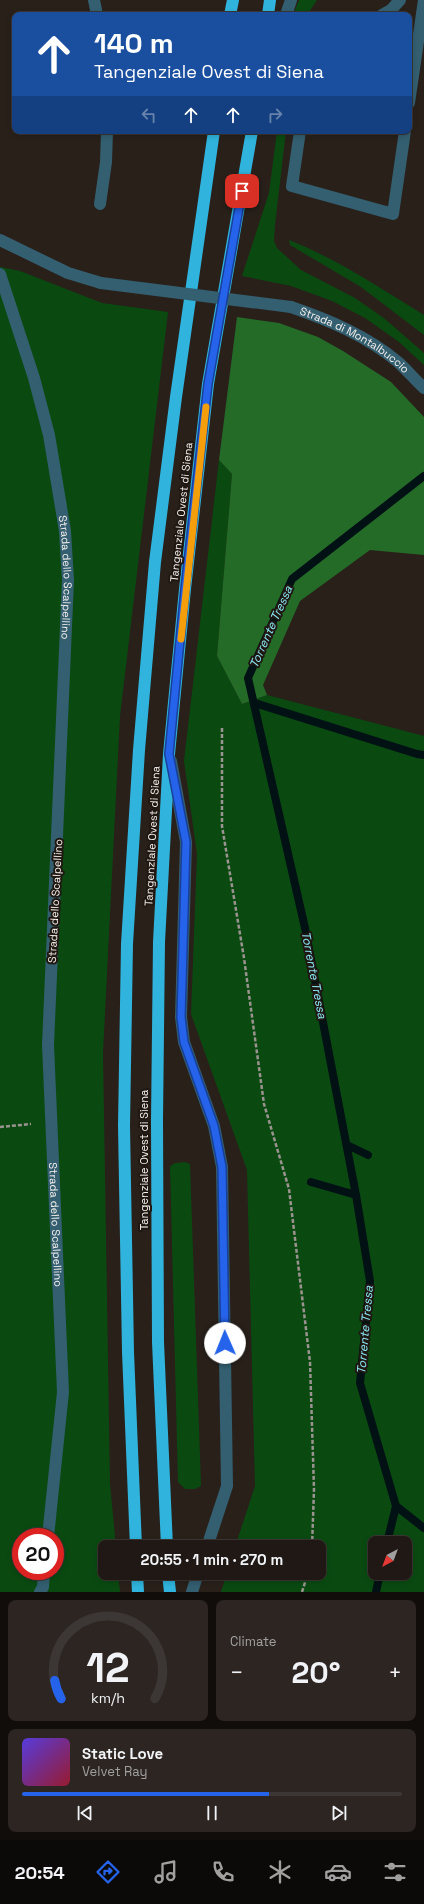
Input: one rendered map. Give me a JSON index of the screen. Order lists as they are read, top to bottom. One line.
{"streets":{"highway":["Tangenziale Ovest di Siena"],"street":["Strada di Montalbuccio","Strada dello Scalpellino"]},"water":["Torrente Tressa"],"north":"bottom left","page":{"turn":["140 m","Tangenziale Ovest di Siena"],"limit":"20","trip":"20:55 · 1 min · 270 m","tile":"Climate","heat":["−","20°","+"],"song":["Static Love","Velvet Ray"],"tabs":"20:54","gauge":["12","km/h"]}}
